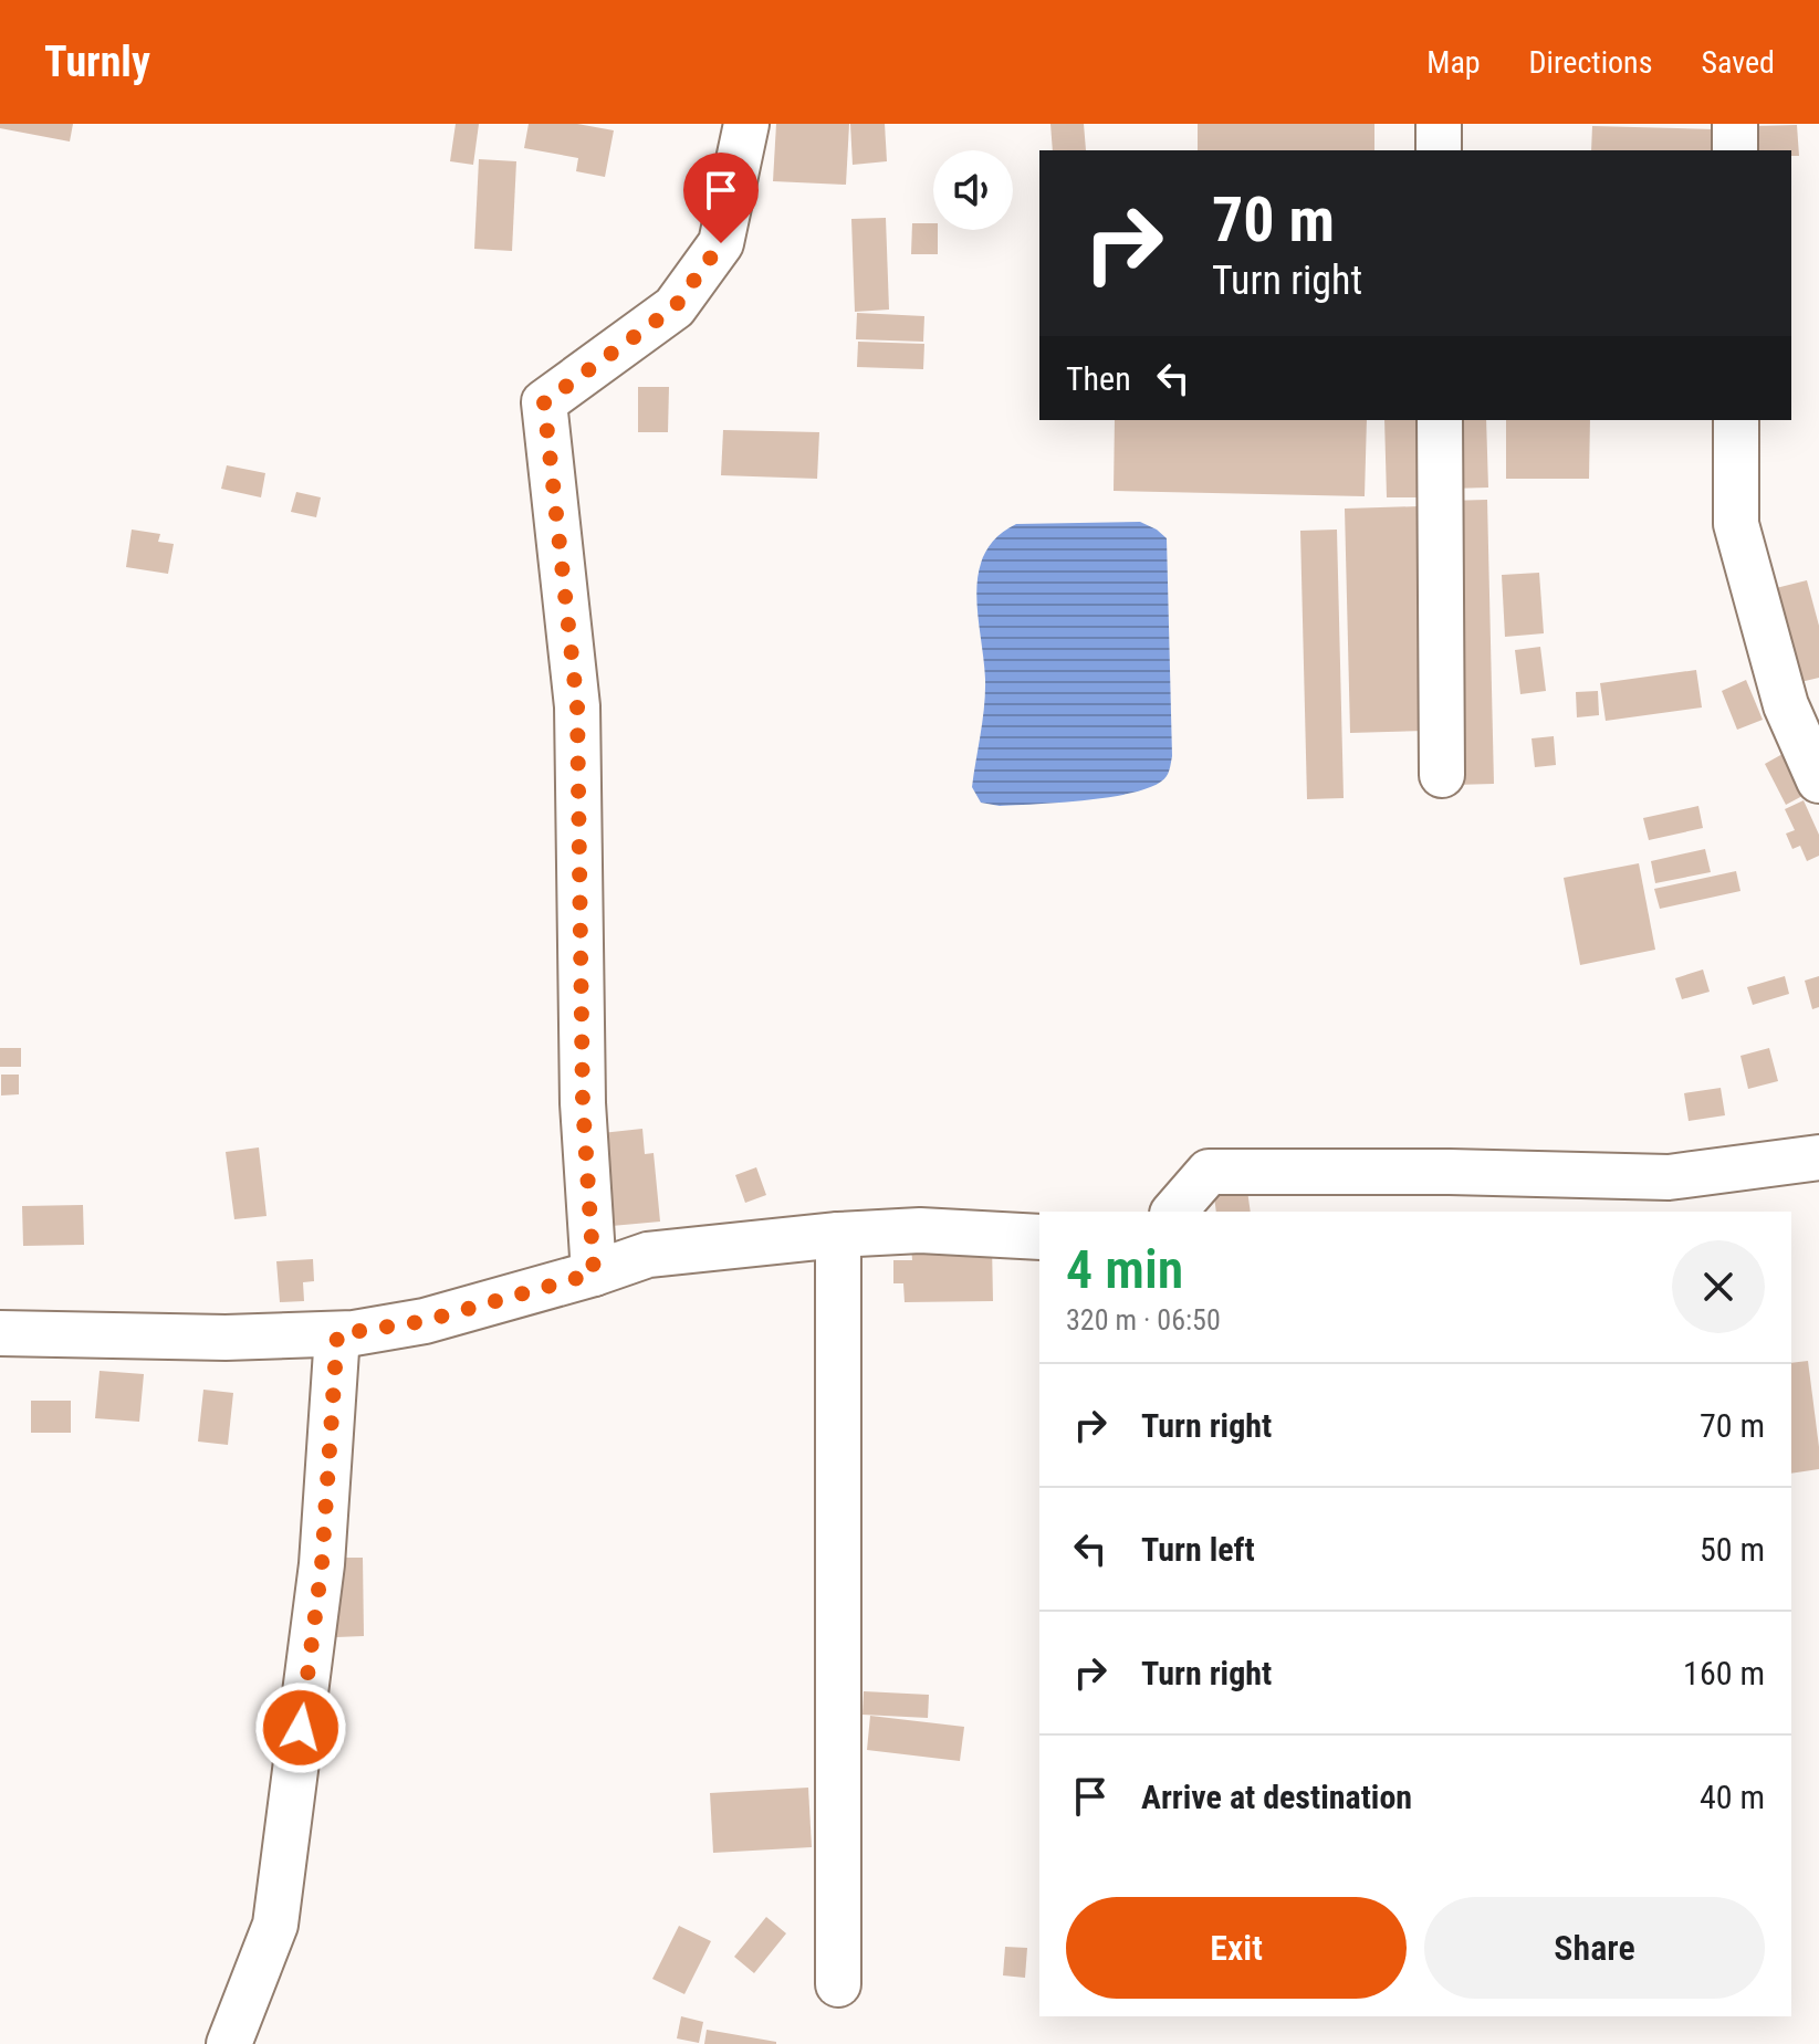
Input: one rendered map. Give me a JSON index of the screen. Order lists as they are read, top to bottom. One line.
{"page":{"header":"Turnly","nav":["Map","Directions","Saved"],"turn":["70 m","Turn right"],"then":"Then","heading":["4 min","320 m · 06:50"],"list":[{"name":"Turn right","value":"70 m"},{"name":"Turn left","value":"50 m"},{"name":"Turn right","value":"160 m"},{"name":"Arrive at destination","value":"40 m"}],"buttons":["Exit","Share"]}}
